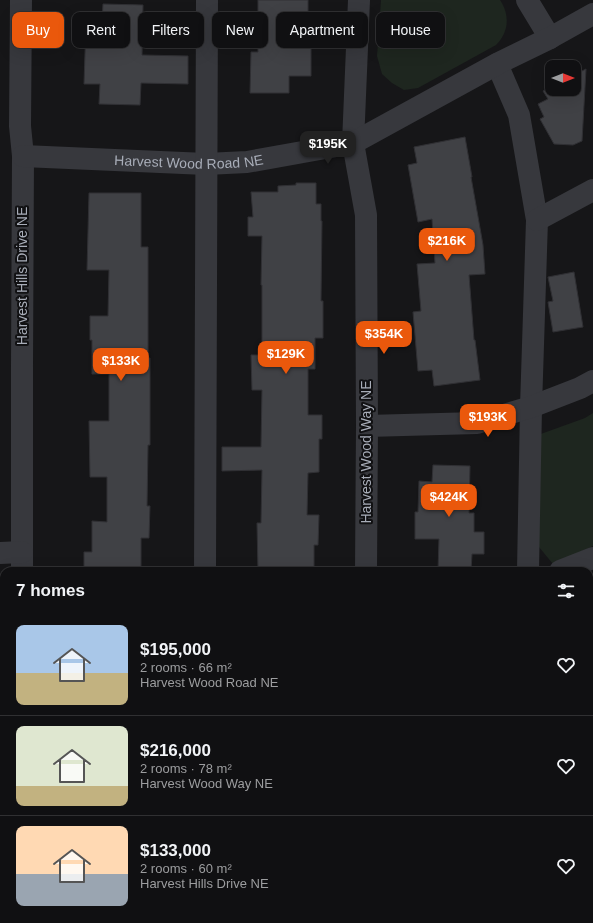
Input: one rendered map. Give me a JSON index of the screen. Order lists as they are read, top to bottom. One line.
{"streets":{"street":["Harvest Wood Road NE","Harvest Hills Drive NE","Harvest Wood Way NE"]},"crossings":[["Harvest Wood Road NE","Harvest Hills Drive NE"],["Harvest Wood Road NE","Harvest Wood Way NE"]],"north":"right","page":{"chip":["Buy","Rent","Filters","New","Apartment","House"],"price":["$195K","$216K","$354K","$129K","$133K","$193K","$424K"],"heading":"7 homes","list":[{"name":"$195,000","note":"2 rooms · 66 m² · Harvest Wood Road NE"},{"name":"$216,000","note":"2 rooms · 78 m² · Harvest Wood Way NE"},{"name":"$133,000","note":"2 rooms · 60 m² · Harvest Hills Drive NE"}]}}
